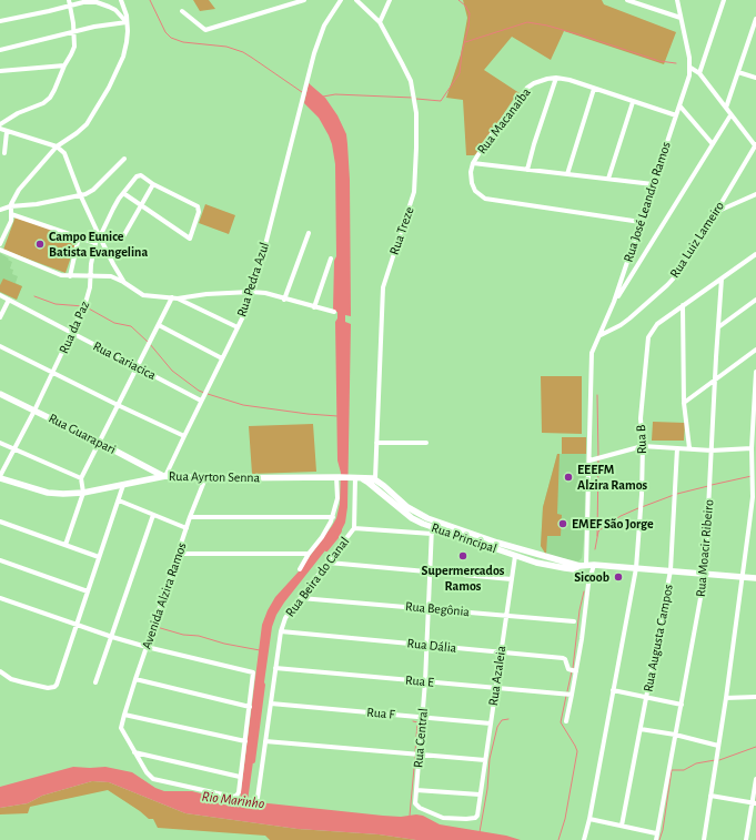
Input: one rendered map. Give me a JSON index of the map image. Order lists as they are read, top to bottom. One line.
{"streets":{"main road":["Rua Guarapari","Rua Ayrton Senna","Rua Principal"],"street":["Rua Macanaíba","Rua José Leandro Ramos","Rua Treze","Rua Luiz Lameiro","Rua Pedra Azul","Rua da Paz","Rua Cariacica","Rua B","Rua Moacir Ribeiro","Rua Beira do Canal","Avenida Alzira Ramos","Rua Begônia","Rua Augusta Campos","Rua Dália","Rua Azaleia","Rua E","Rua F","Rua Central"]},"crossings":[["Rua Macanaíba","Rua José Leandro Ramos"],["Rua José Leandro Ramos","Rua Luiz Lameiro"],["Rua José Leandro Ramos","Rua Principal"],["Rua José Leandro Ramos","Rua Dália"],["Rua José Leandro Ramos","Rua E"],["Rua Treze","Rua Principal"],["Rua Pedra Azul","Rua Cariacica"],["Rua Pedra Azul","Rua Guarapari"],["Rua Pedra Azul","Rua Ayrton Senna"],["Rua da Paz","Rua Cariacica"],["Rua da Paz","Rua Guarapari"],["Rua da Paz","Rua Ayrton Senna"],["Rua Guarapari","Rua Ayrton Senna"],["Rua B","Rua Principal"],["Rua Ayrton Senna","Rua Principal"],["Rua Ayrton Senna","Rua Beira do Canal"],["Rua Ayrton Senna","Avenida Alzira Ramos"],["Rua Principal","Rua Moacir Ribeiro"],["Rua Principal","Rua Beira do Canal"],["Rua Principal","Rua Augusta Campos"],["Rua Principal","Rua Azaleia"],["Rua Principal","Rua Central"],["Rua Beira do Canal","Rua Begônia"],["Rua Beira do Canal","Rua Dália"],["Rua Beira do Canal","Rua E"],["Rua Beira do Canal","Rua F"],["Rua Begônia","Rua Azaleia"],["Rua Begônia","Rua Central"],["Rua Dália","Rua Azaleia"],["Rua Dália","Rua Central"],["Rua Azaleia","Rua E"],["Rua Azaleia","Rua F"],["Rua Azaleia","Rua Central"],["Rua E","Rua Central"],["Rua F","Rua Central"]],"water":["Rio Marinho"],"places":["Campo Eunice Batista Evangelina","EEEFM Alzira Ramos","EMEF São Jorge","Supermercados Ramos","Sicoob"]}
